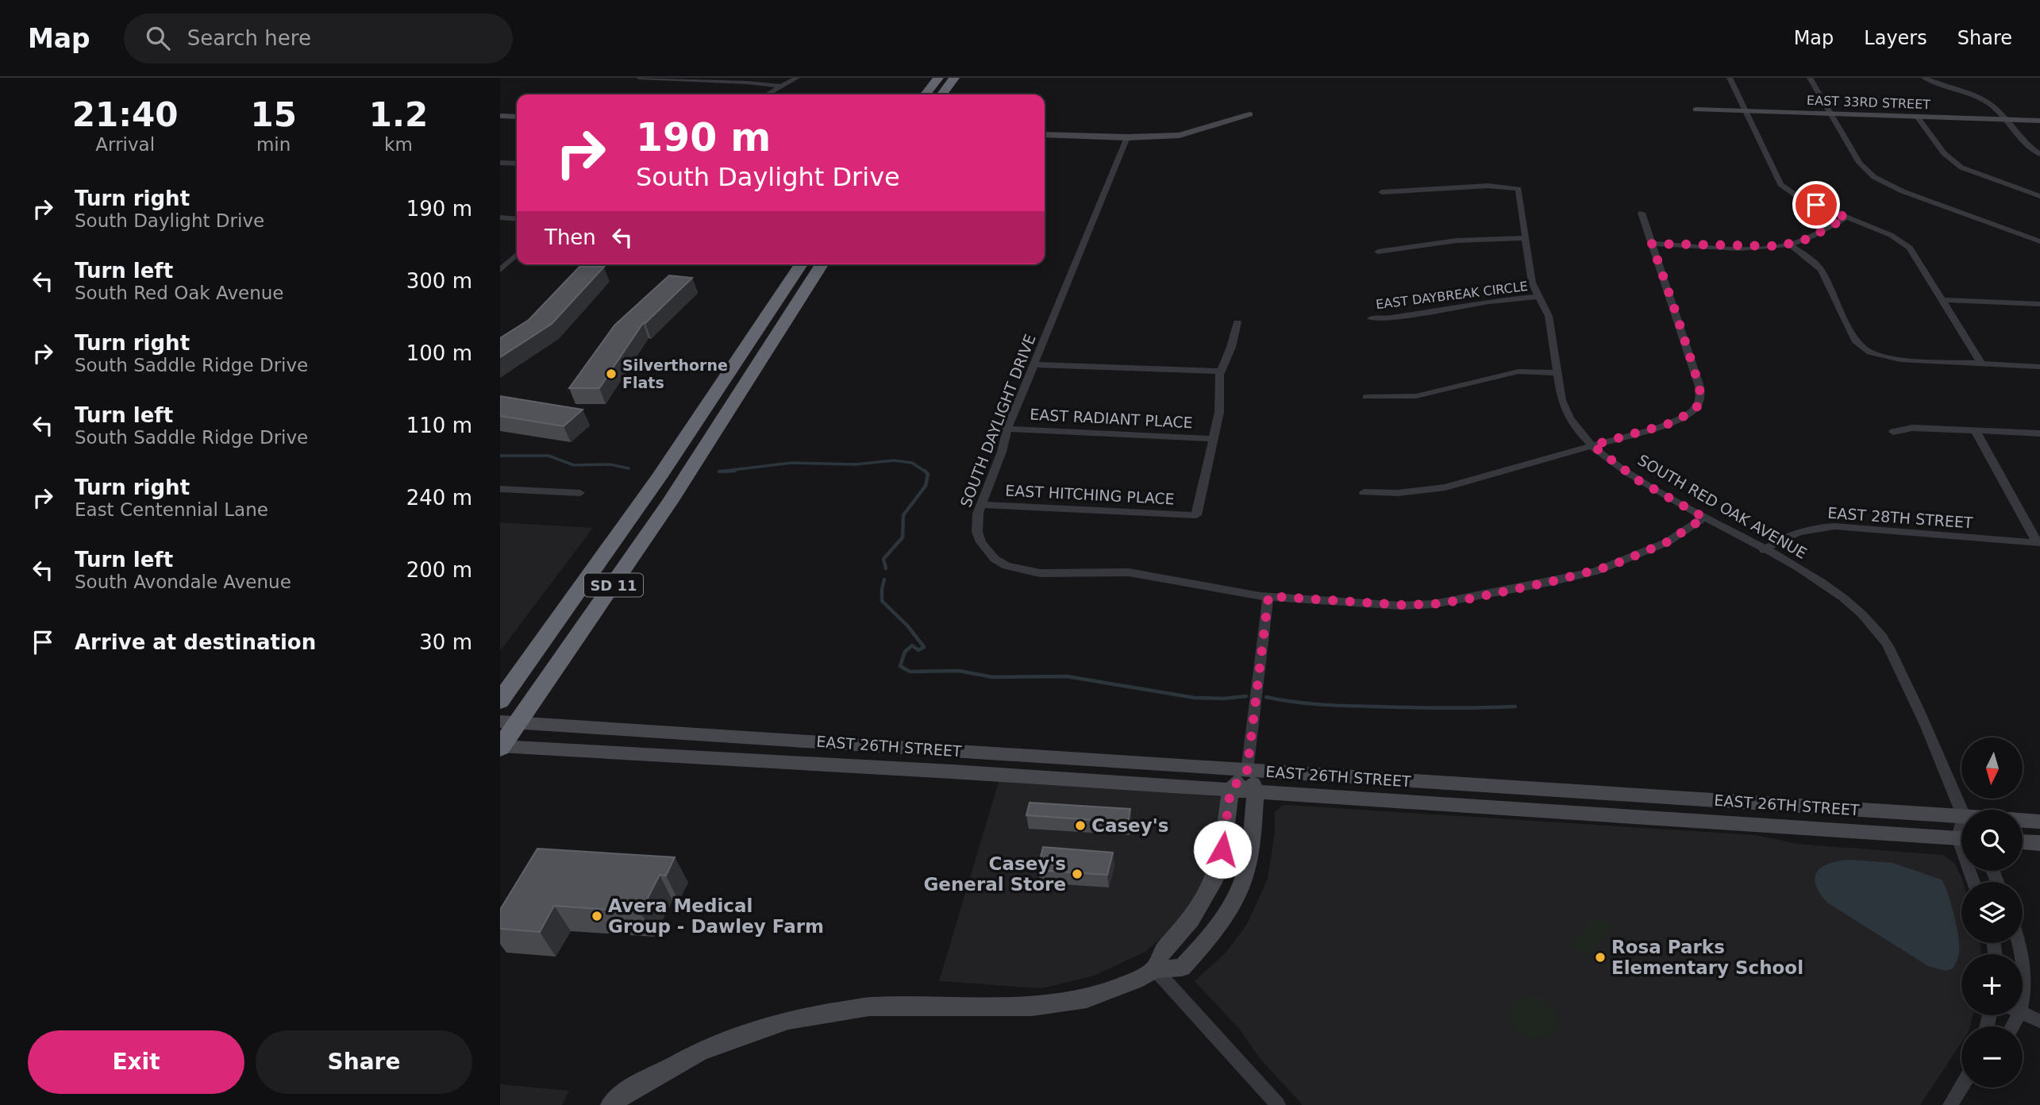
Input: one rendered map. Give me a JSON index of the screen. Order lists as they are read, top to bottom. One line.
{"streets":{"highway":["SD 11"],"main road":["EAST 33RD STREET","EAST 26TH STREET"],"street":["EAST DAYBREAK CIRCLE","EAST RADIANT PLACE","SOUTH DAYLIGHT DRIVE","EAST HITCHING PLACE","SOUTH RED OAK AVENUE","EAST 28TH STREET"]},"crossings":[["EAST DAYBREAK CIRCLE","SOUTH RED OAK AVENUE"],["EAST RADIANT PLACE","SOUTH DAYLIGHT DRIVE"],["EAST RADIANT PLACE","EAST HITCHING PLACE"],["SOUTH DAYLIGHT DRIVE","EAST HITCHING PLACE"],["SOUTH DAYLIGHT DRIVE","SOUTH RED OAK AVENUE"],["SOUTH RED OAK AVENUE","EAST 28TH STREET"],["SD 11","EAST 26TH STREET"]],"places":["Silverthorne Flats","Casey's","Casey's General Store","Avera Medical Group - Dawley Farm","Rosa Parks Elementary School"],"north":"bottom","page":{"header":"Map","search":"Search here","nav":["Map","Layers","Share"],"eta":["21:40","Arrival","15","min","1.2","km"],"turn":["190 m","South Daylight Drive"],"list":[{"name":"Turn right","note":"South Daylight Drive","value":"190 m"},{"name":"Turn left","note":"South Red Oak Avenue","value":"300 m"},{"name":"Turn right","note":"South Saddle Ridge Drive","value":"100 m"},{"name":"Turn left","note":"South Saddle Ridge Drive","value":"110 m"},{"name":"Turn right","note":"East Centennial Lane","value":"240 m"},{"name":"Turn left","note":"South Avondale Avenue","value":"200 m"},{"name":"Arrive at destination","value":"30 m"}],"then":"Then","map_buttons":["+","−"],"buttons":["Exit","Share"]}}
